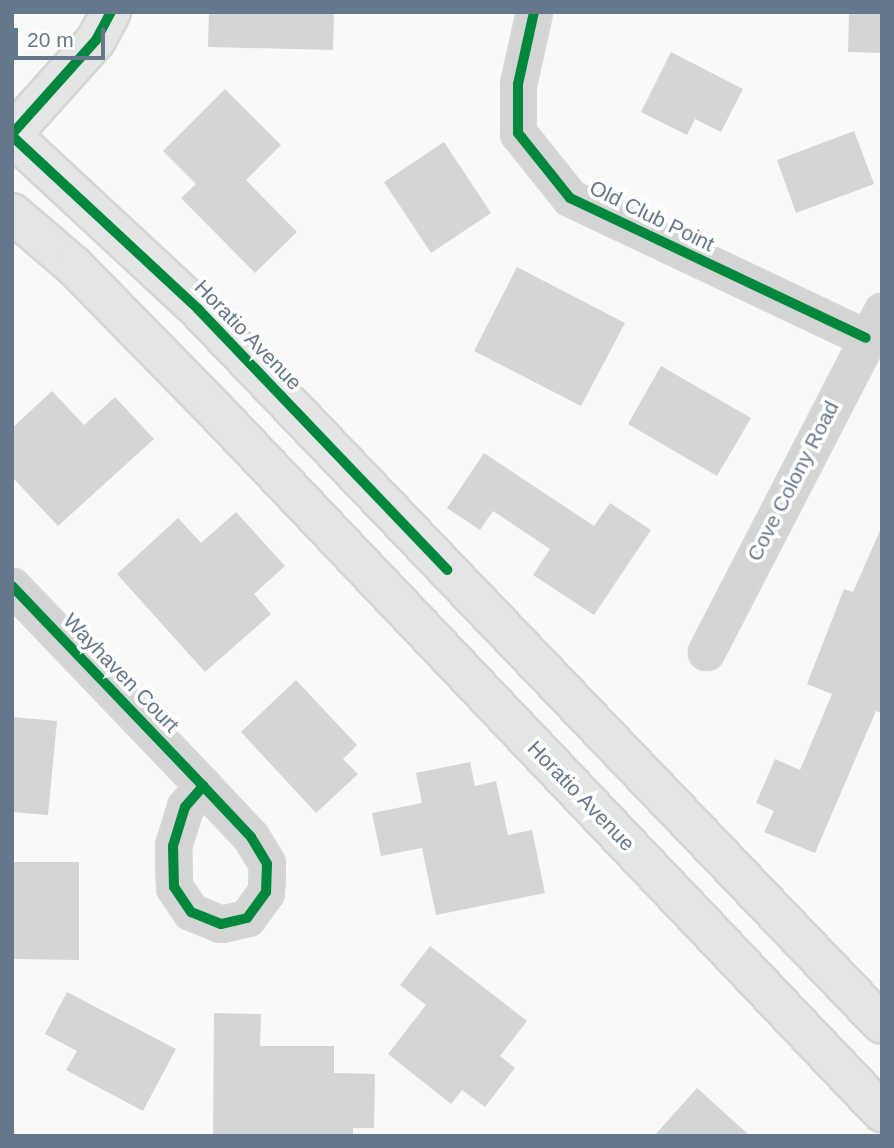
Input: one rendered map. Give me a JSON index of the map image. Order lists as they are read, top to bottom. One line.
{"streets":{"main road":["Horatio Avenue"],"street":["Old Club Point","Cove Colony Road","Wayhaven Court"]},"crossings":[["Old Club Point","Cove Colony Road"]],"scale_bar":"20 m"}
